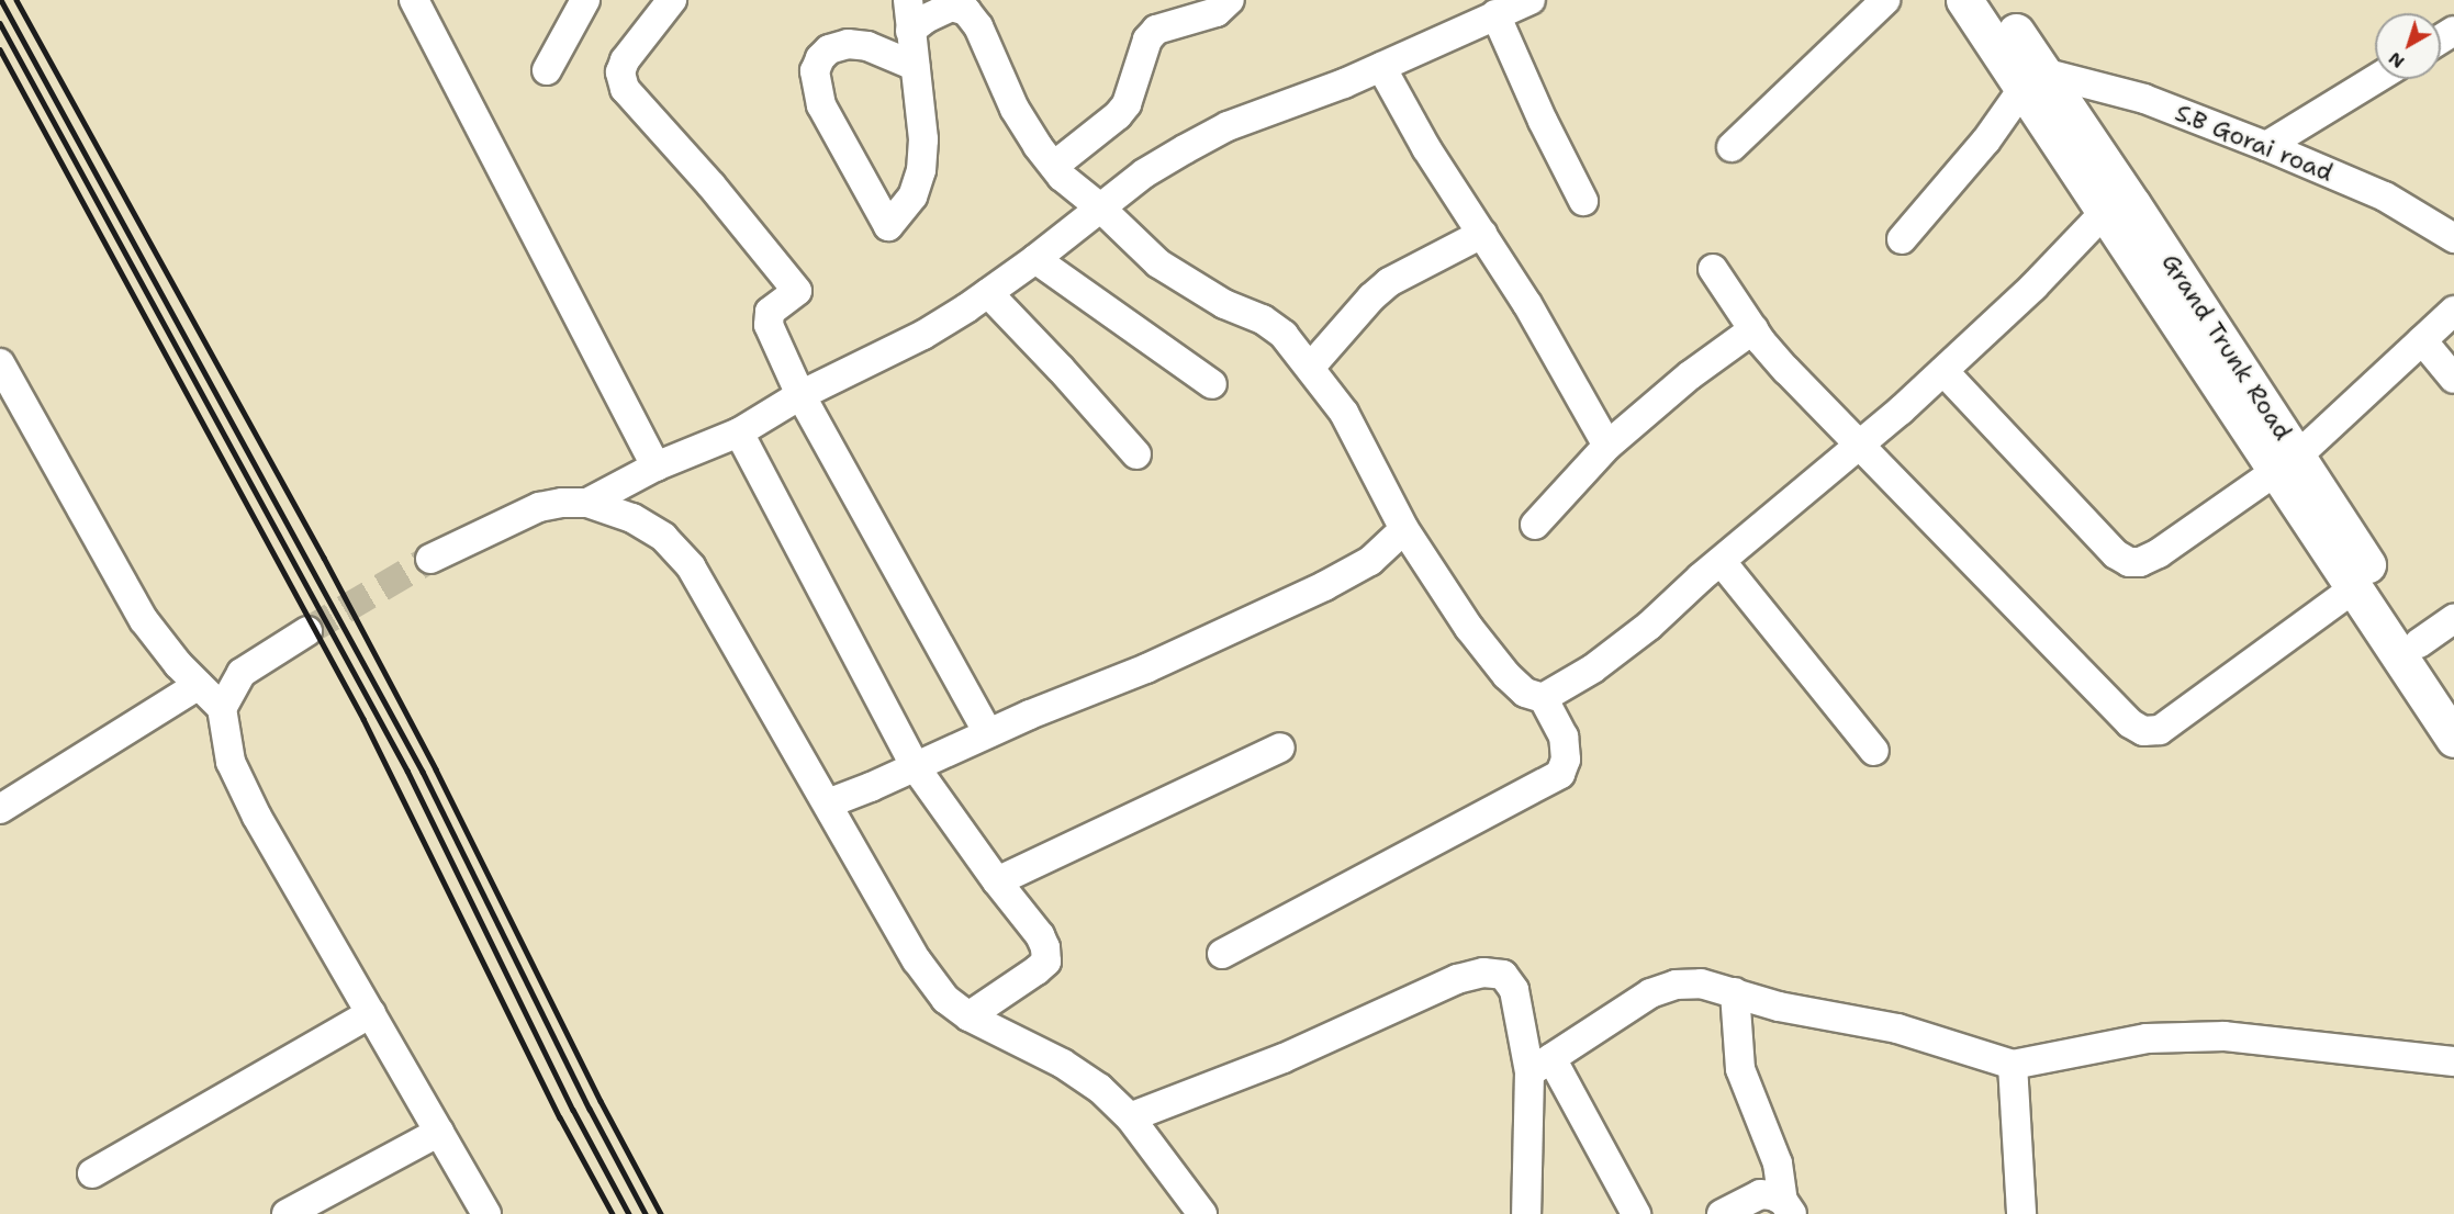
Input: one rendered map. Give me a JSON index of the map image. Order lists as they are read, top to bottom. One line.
{"streets":{"main road":["Grand Trunk Road"],"street":["S.B Gorai road"]},"crossings":[["S.B Gorai road","Grand Trunk Road"]],"north":"bottom left"}
